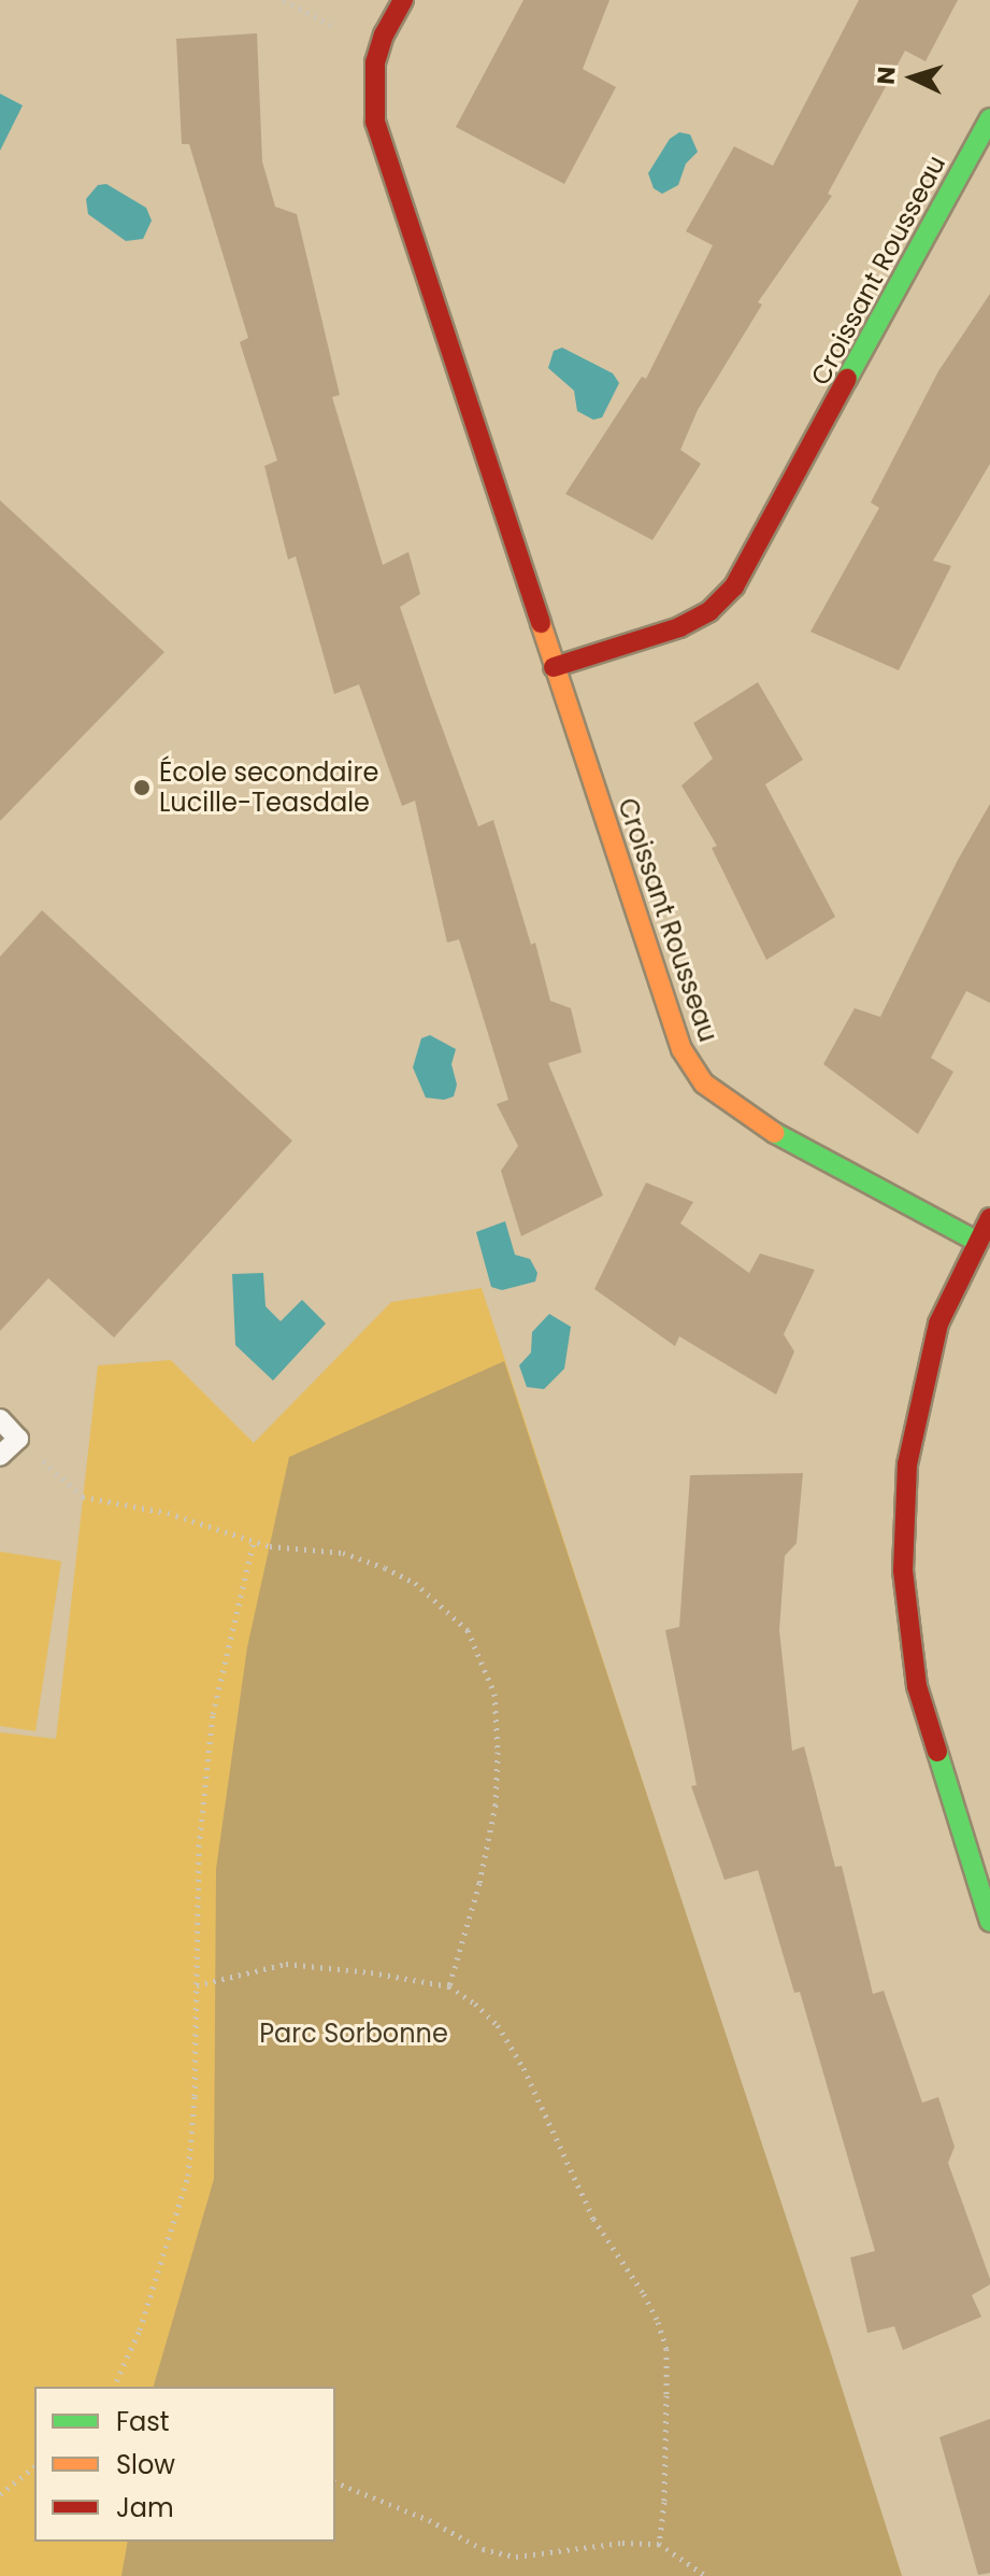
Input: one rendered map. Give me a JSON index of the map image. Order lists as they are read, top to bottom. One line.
{"streets":{"street":["Croissant Rousseau"]},"parks":["Parc Sorbonne"],"places":["École secondaire Lucille-Teasdale"],"legend":["Fast","Slow","Jam"],"north":"left"}
